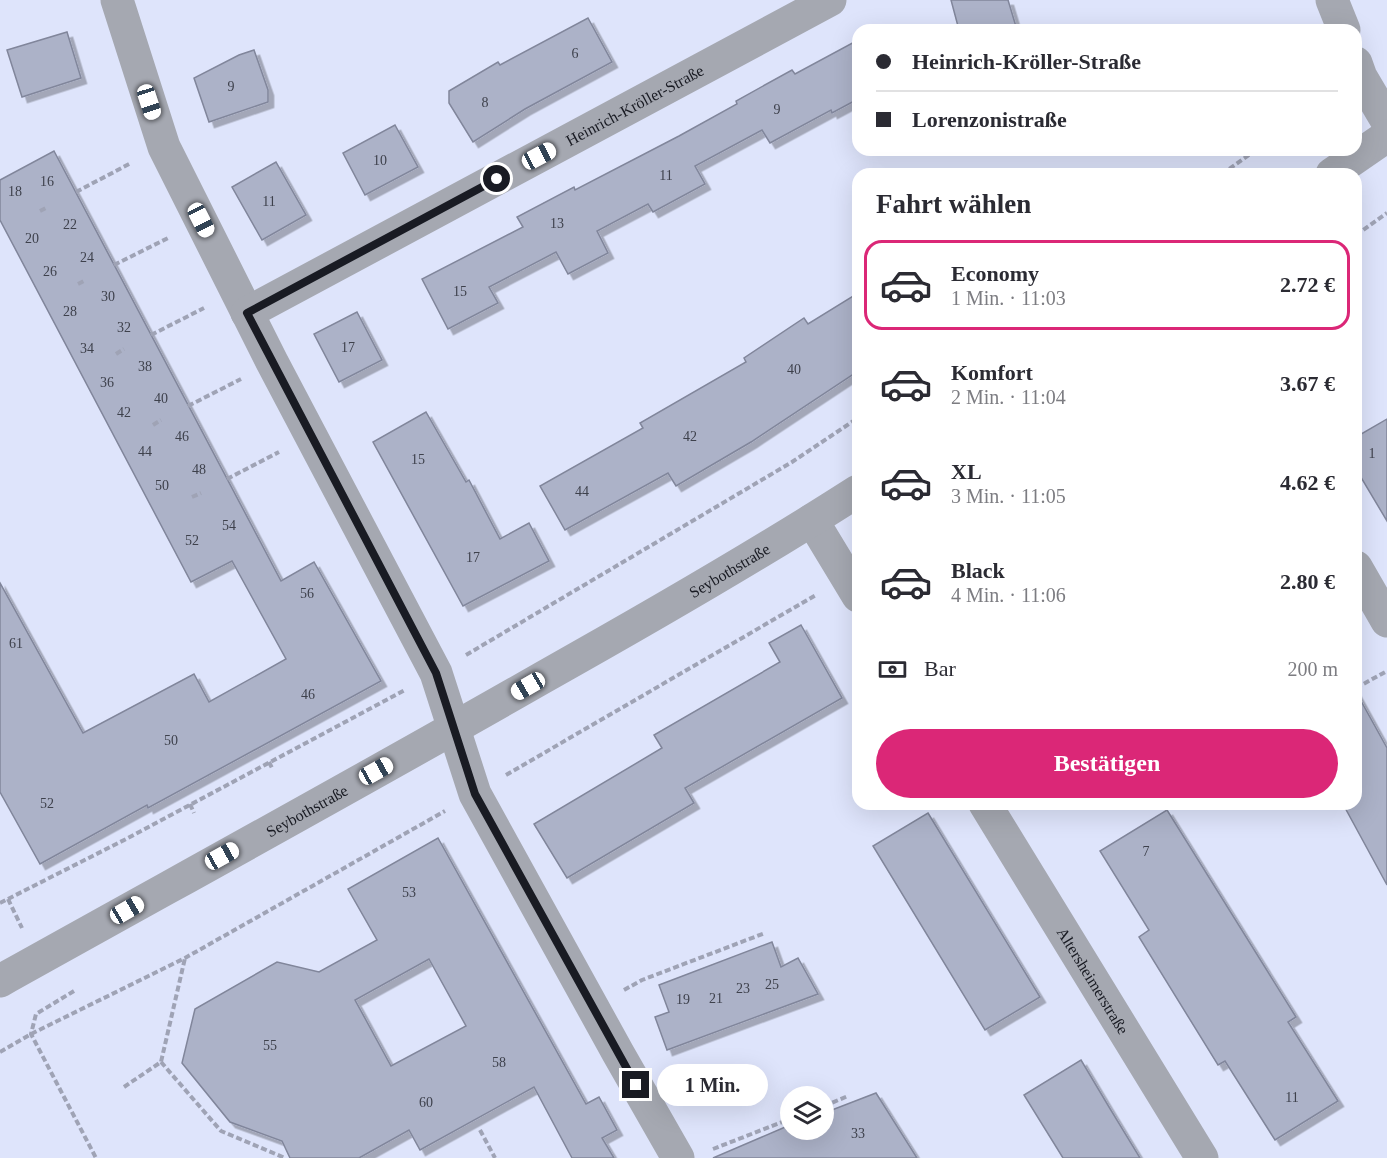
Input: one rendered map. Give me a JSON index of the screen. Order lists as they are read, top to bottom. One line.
{"streets":{"street":["Heinrich-Kröller-Straße","Seybothstraße","Altersheimerstraße"]},"house_numbers":["6","9","8","9","10","11","16","18","11","13","22","20","24","26","15","30","28","32","17","34","38","40","36","40","42","46","42","44","1","15","48","50","44","54","52","17","56","61","46","50","52","7","53","25","23","21","19","55","58","11","60","33"],"page":{"banner":["Heinrich-Kröller-Straße","Lorenzonistraße"],"heading":"Fahrt wählen","list":[{"name":"Economy","note":"1 Min. · 11:03","value":"2.72 €"},{"name":"Komfort","note":"2 Min. · 11:04","value":"3.67 €"},{"name":"XL","note":"3 Min. · 11:05","value":"4.62 €"},{"name":"Black","note":"4 Min. · 11:06","value":"2.80 €"}],"pay":["Bar","200 m"],"buttons":"Bestätigen","bubble":"1 Min."}}
